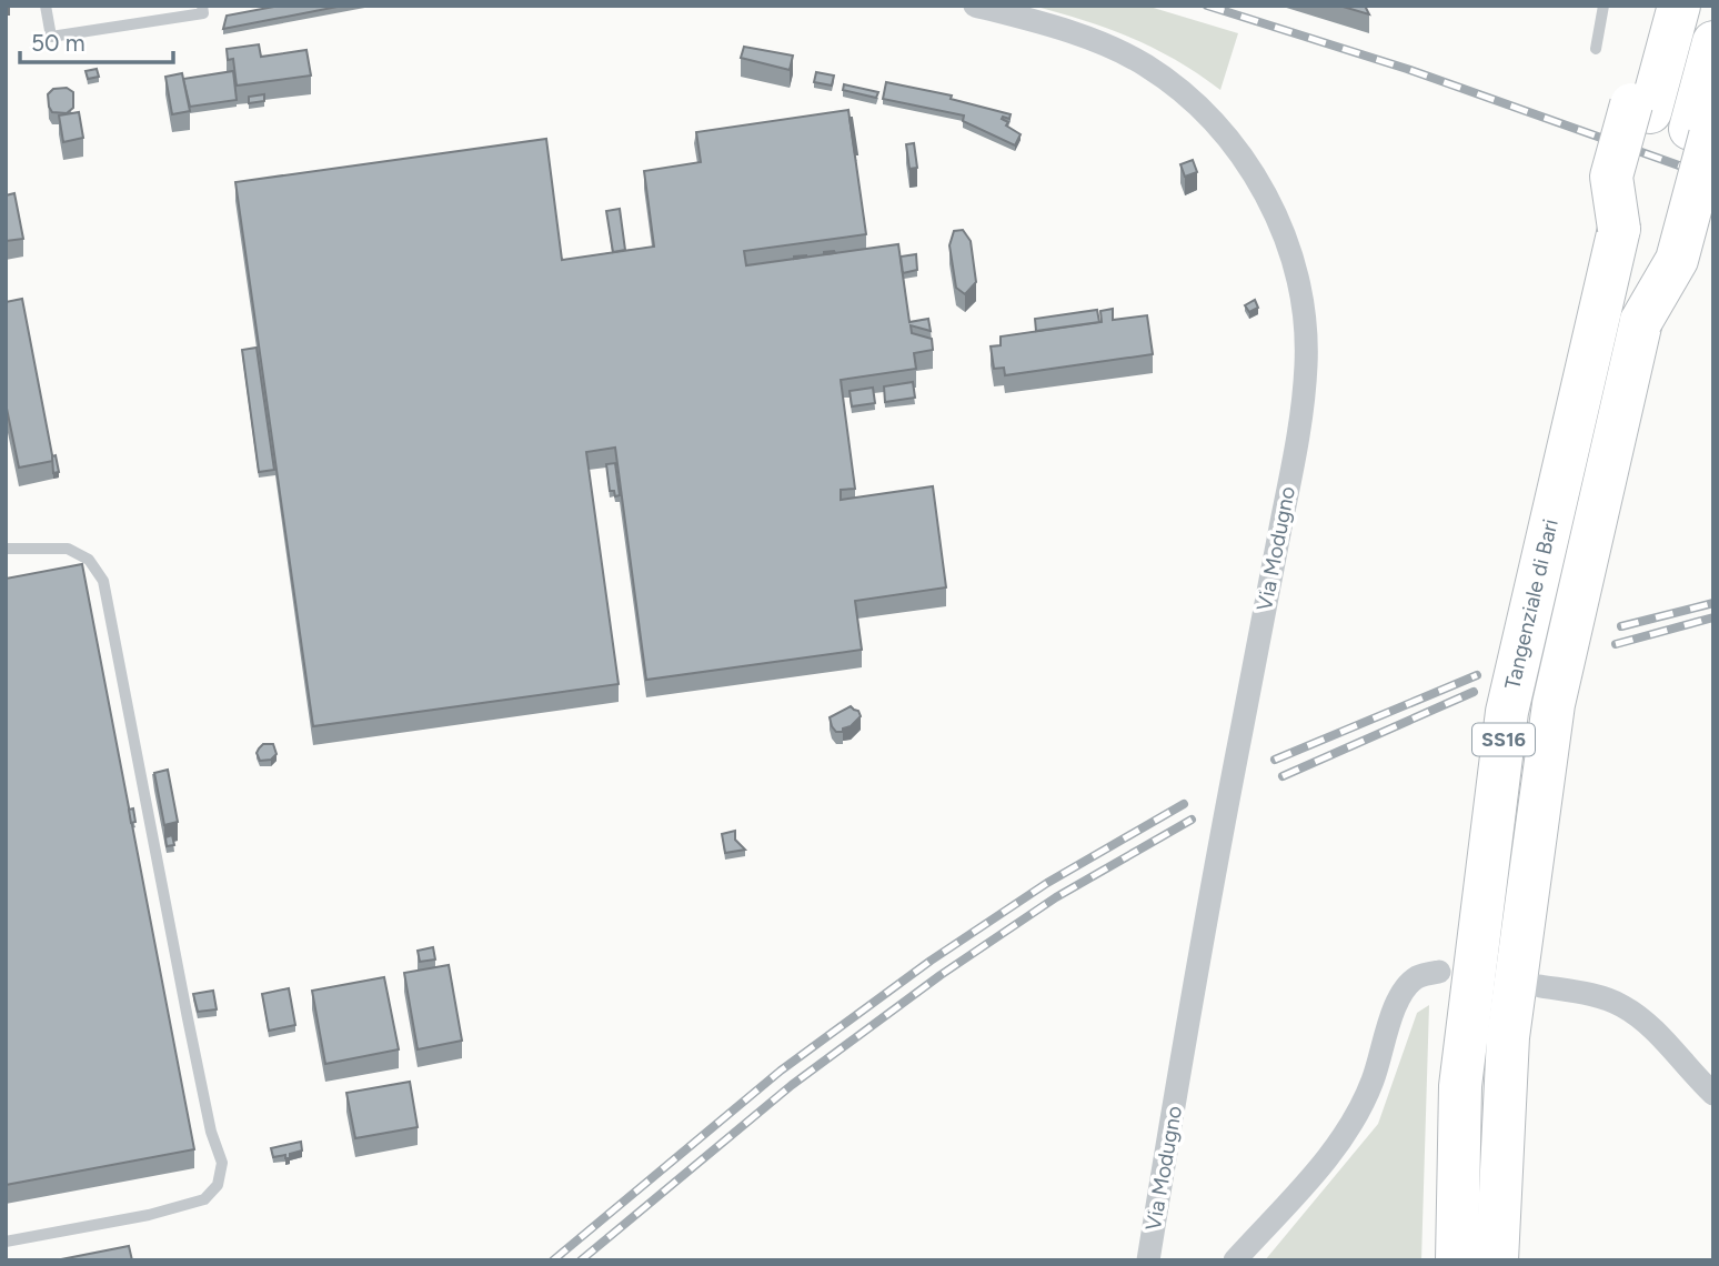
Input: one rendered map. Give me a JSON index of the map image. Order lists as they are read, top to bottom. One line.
{"streets":{"highway":["Tangenziale di Bari","SS16"],"street":["Via Modugno"]},"scale_bar":"50 m"}
